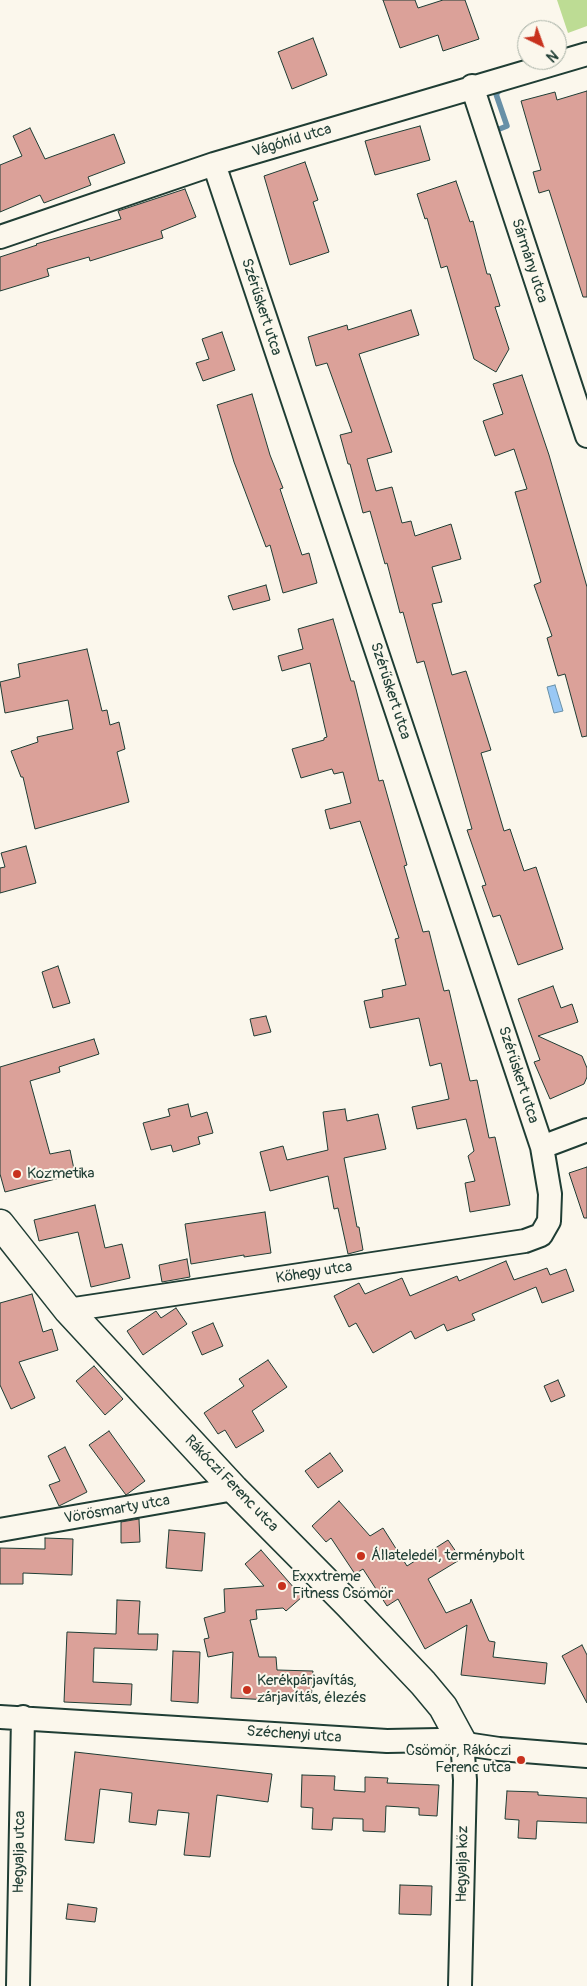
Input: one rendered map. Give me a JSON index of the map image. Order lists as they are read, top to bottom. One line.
{"streets":{"street":["Vágóhíd utca","Sármány utca","Szérűskert utca","Kőhegy utca","Rákóczi Ferenc utca","Vörösmarty utca","Széchenyi utca","Hegyalja utca","Hegyalja köz"]},"crossings":[["Vágóhíd utca","Sármány utca"],["Vágóhíd utca","Szérűskert utca"],["Szérűskert utca","Kőhegy utca"],["Kőhegy utca","Rákóczi Ferenc utca"],["Rákóczi Ferenc utca","Vörösmarty utca"],["Rákóczi Ferenc utca","Széchenyi utca"],["Rákóczi Ferenc utca","Hegyalja köz"],["Széchenyi utca","Hegyalja utca"],["Széchenyi utca","Hegyalja köz"]],"places":["Kozmetika","Állateledel, terménybolt","Exxxtreme Fitness Csömör","Kerékpárjavítás, zárjavítás, élezés","Csömör, Rákóczi Ferenc utca"],"north":"bottom right"}
